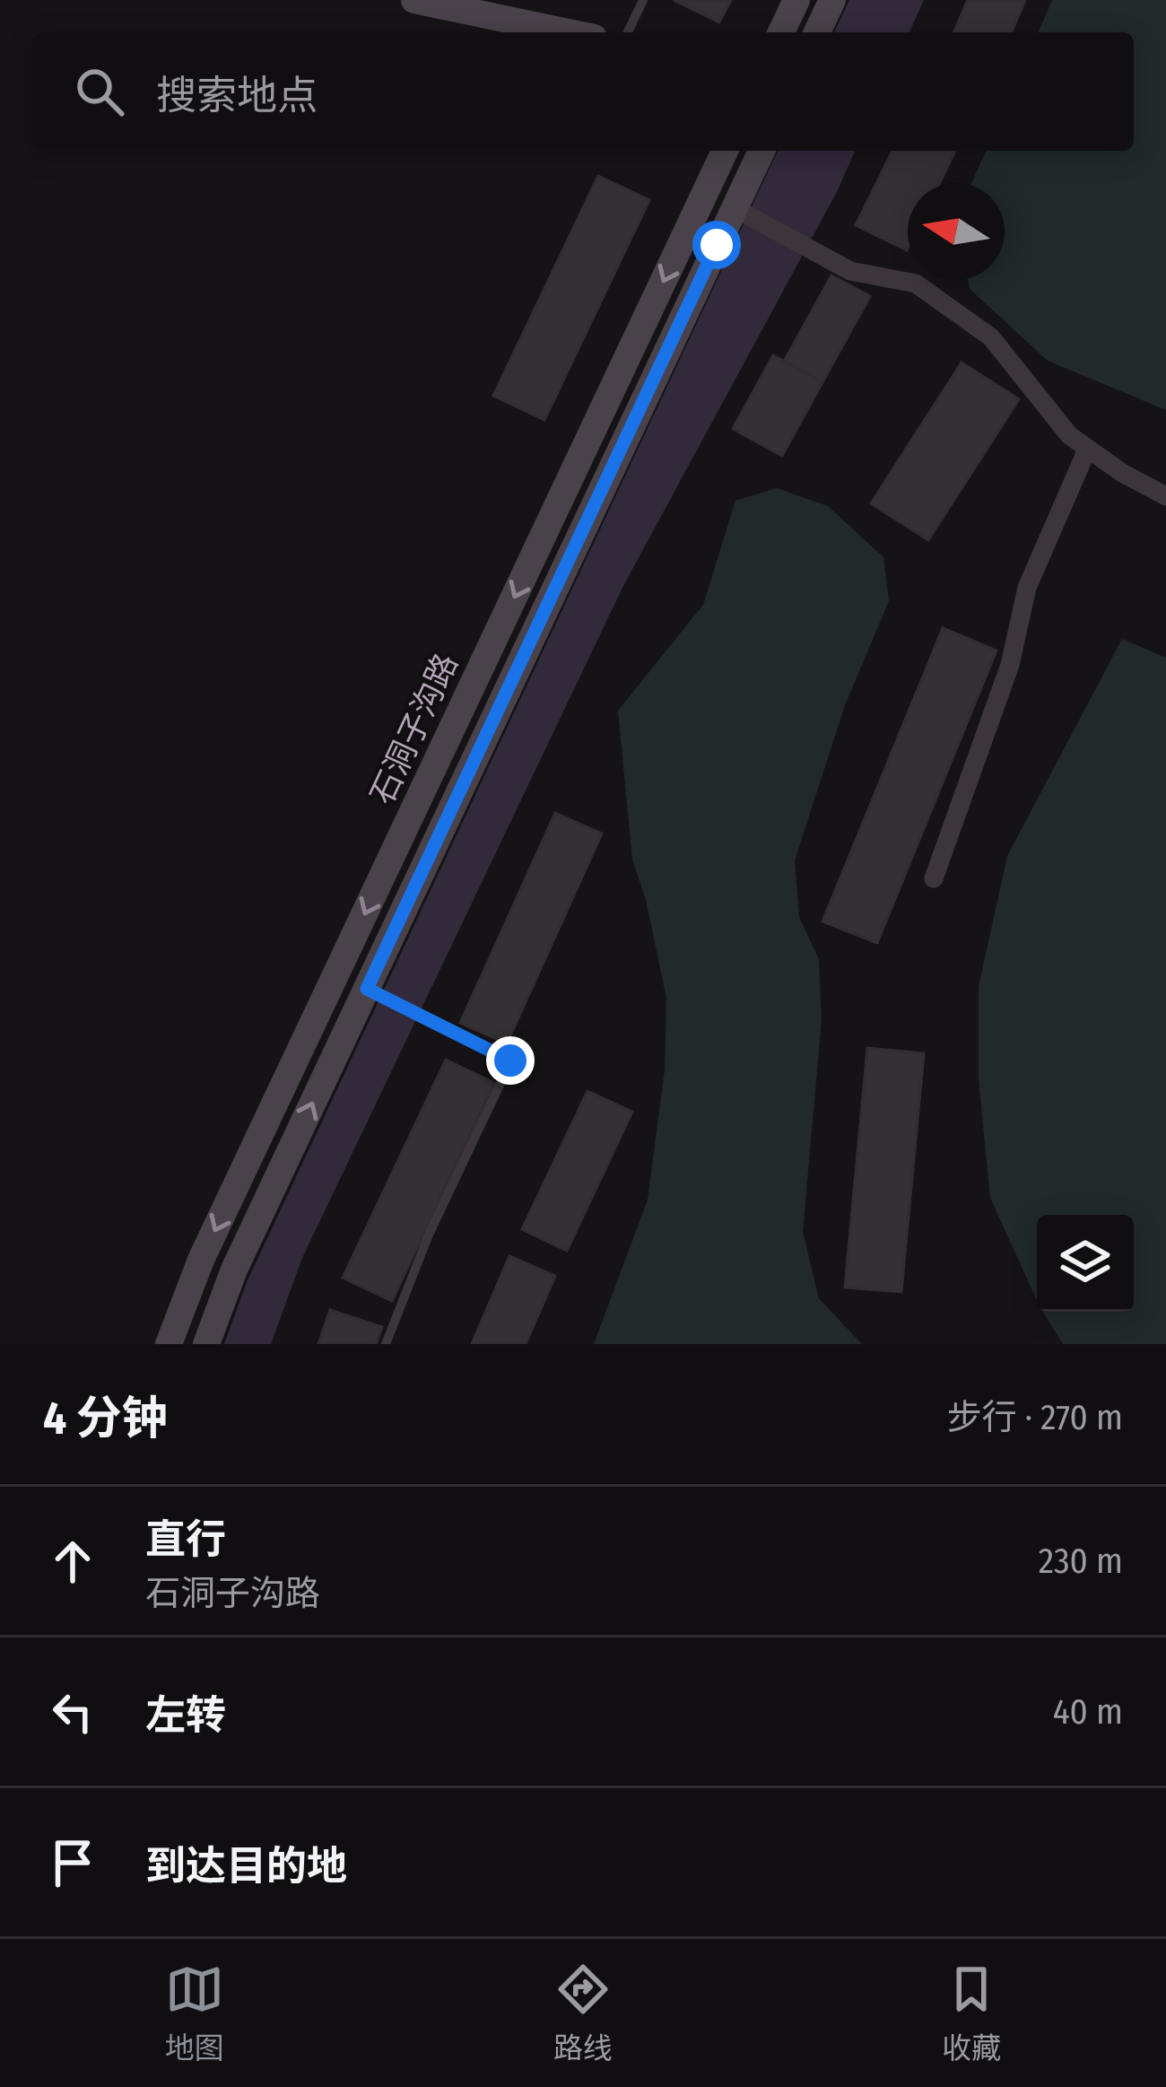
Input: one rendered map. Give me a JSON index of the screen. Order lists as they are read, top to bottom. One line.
{"streets":{"main road":["石洞子沟路"]},"north":"left","page":{"search":"搜索地点","heading":["4 分钟","步行 · 270 m"],"list":[["直行","石洞子沟路","230 m"],["左转","40 m"],"到达目的地"],"nav":["地图","路线","收藏"]}}
